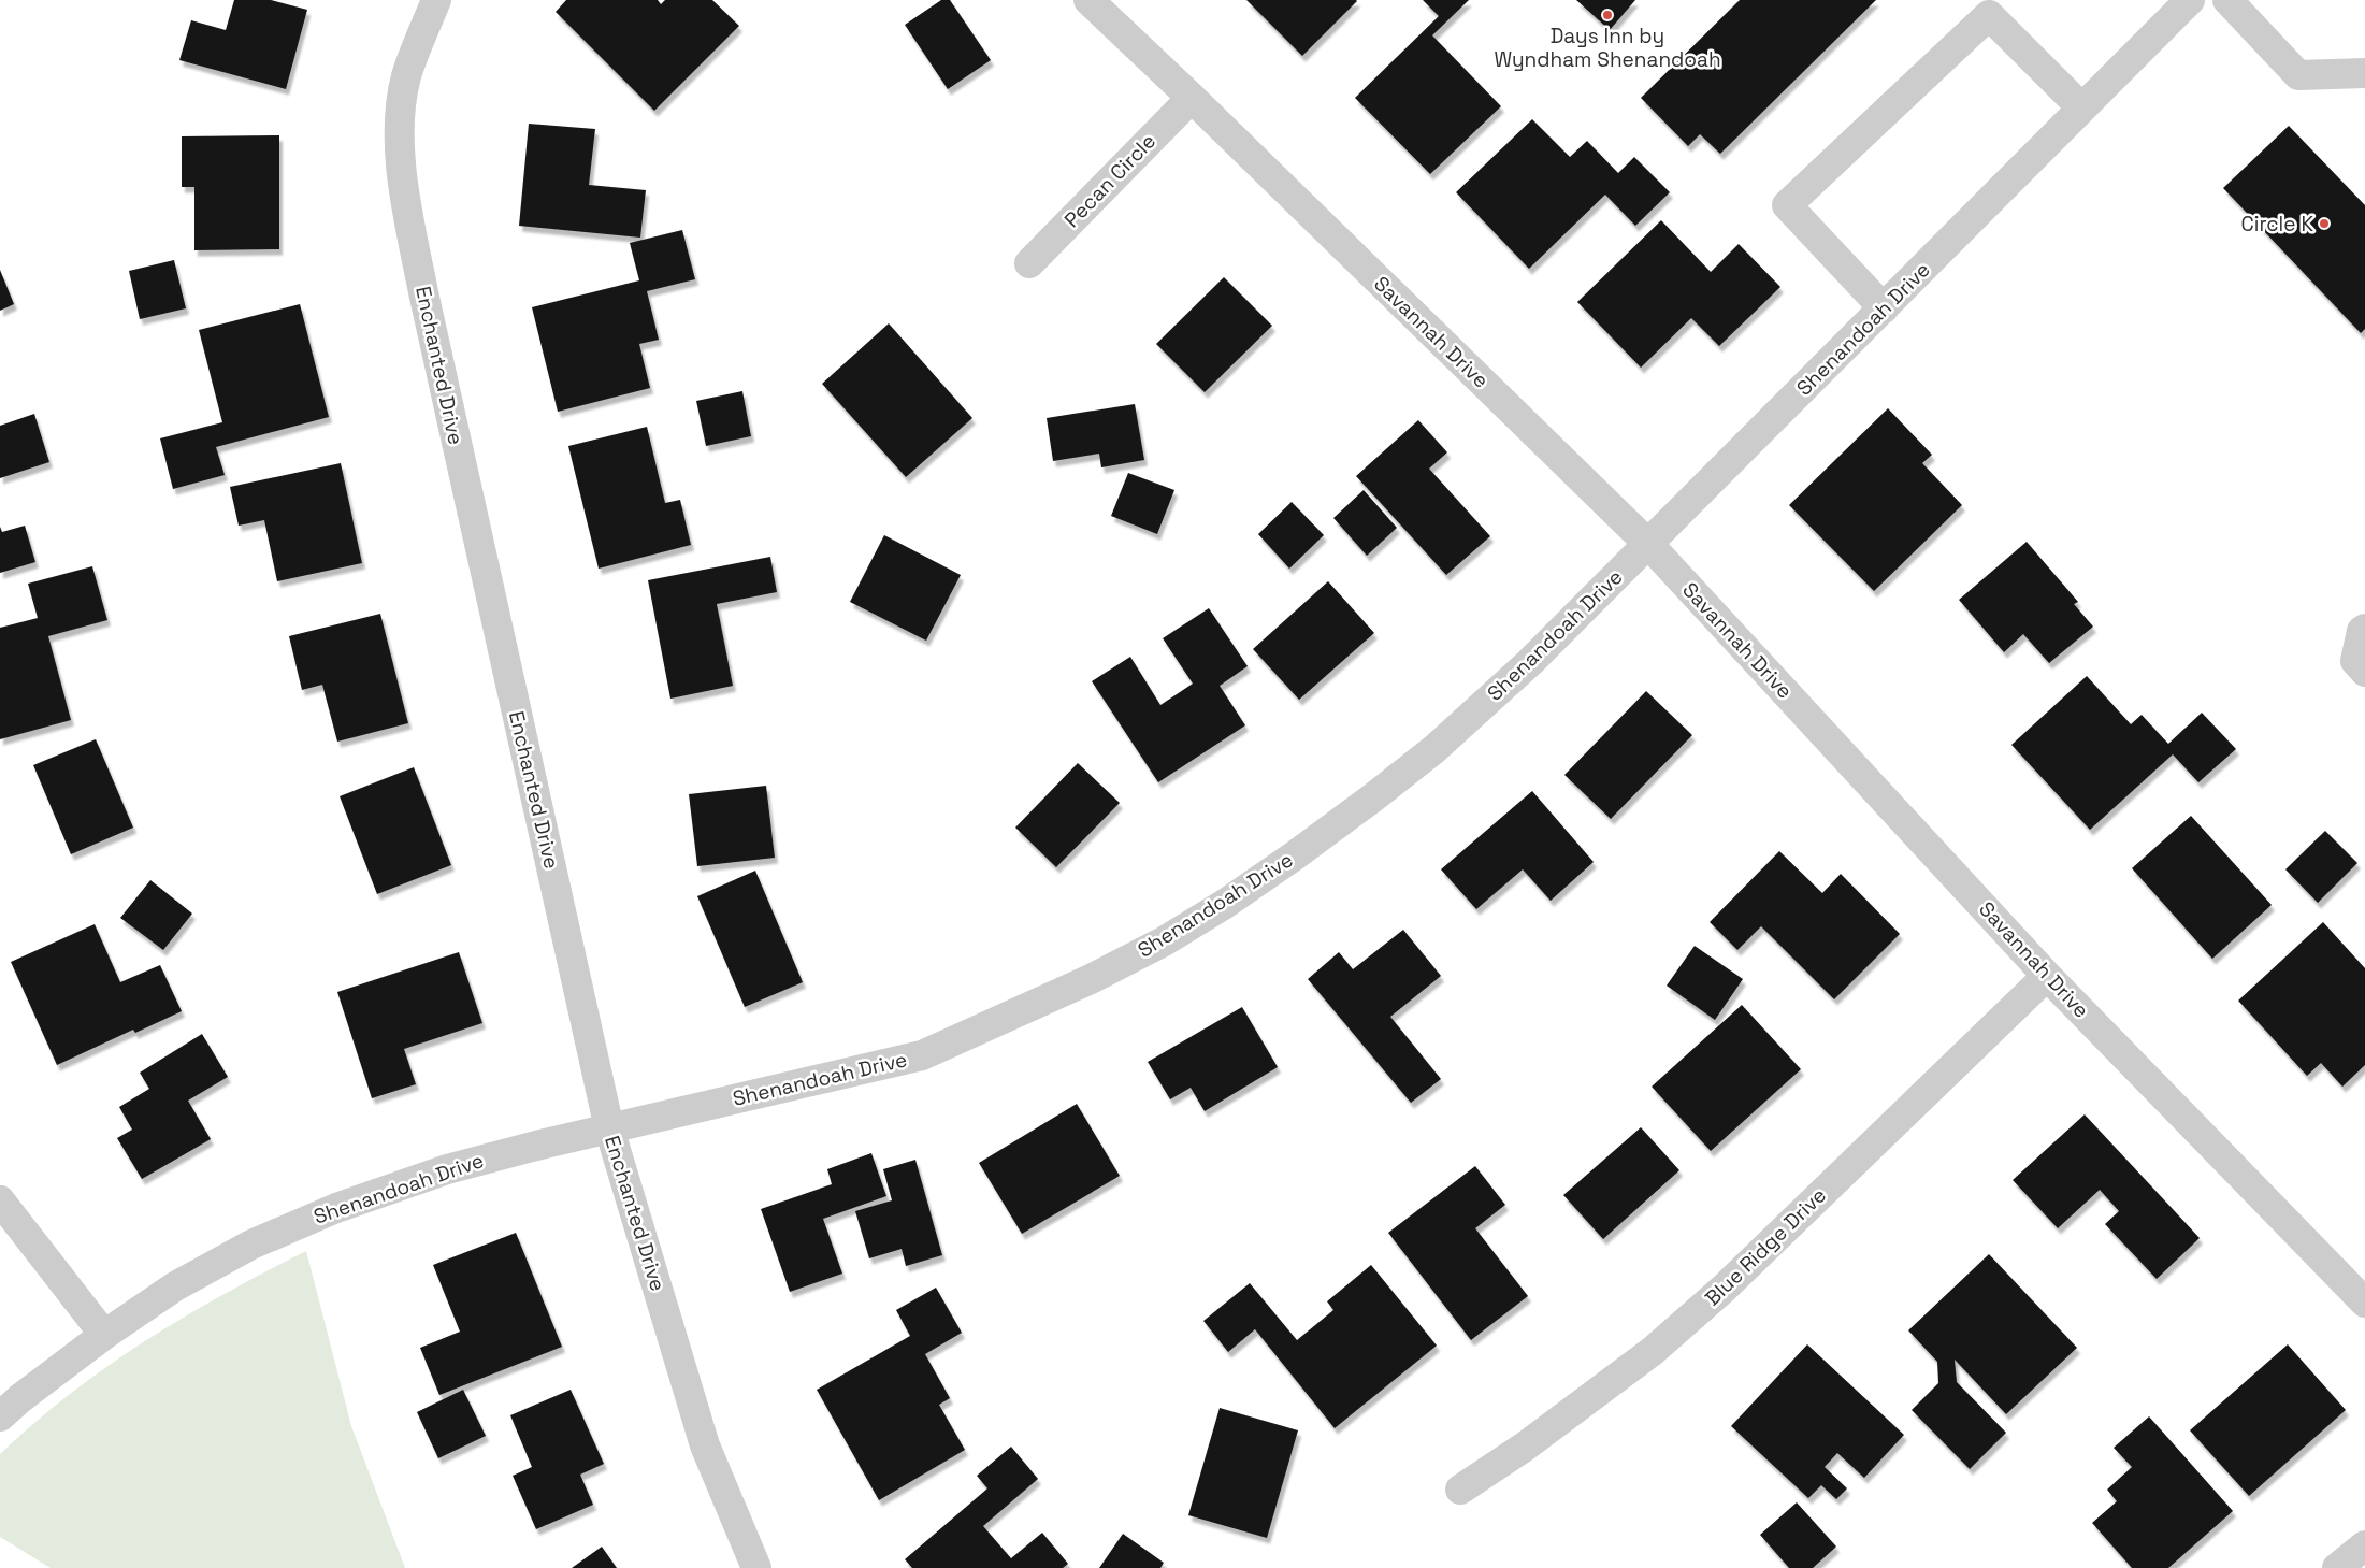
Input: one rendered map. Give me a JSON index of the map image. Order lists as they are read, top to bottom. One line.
{"streets":{"street":["Pecan Circle","Shenandoah Drive","Savannah Drive","Enchanted Drive","Blue Ridge Drive"]},"crossings":[["Pecan Circle","Savannah Drive"],["Shenandoah Drive","Savannah Drive"],["Shenandoah Drive","Enchanted Drive"],["Savannah Drive","Blue Ridge Drive"]],"places":["Days Inn by Wyndham Shenandoah","Circle K"]}
